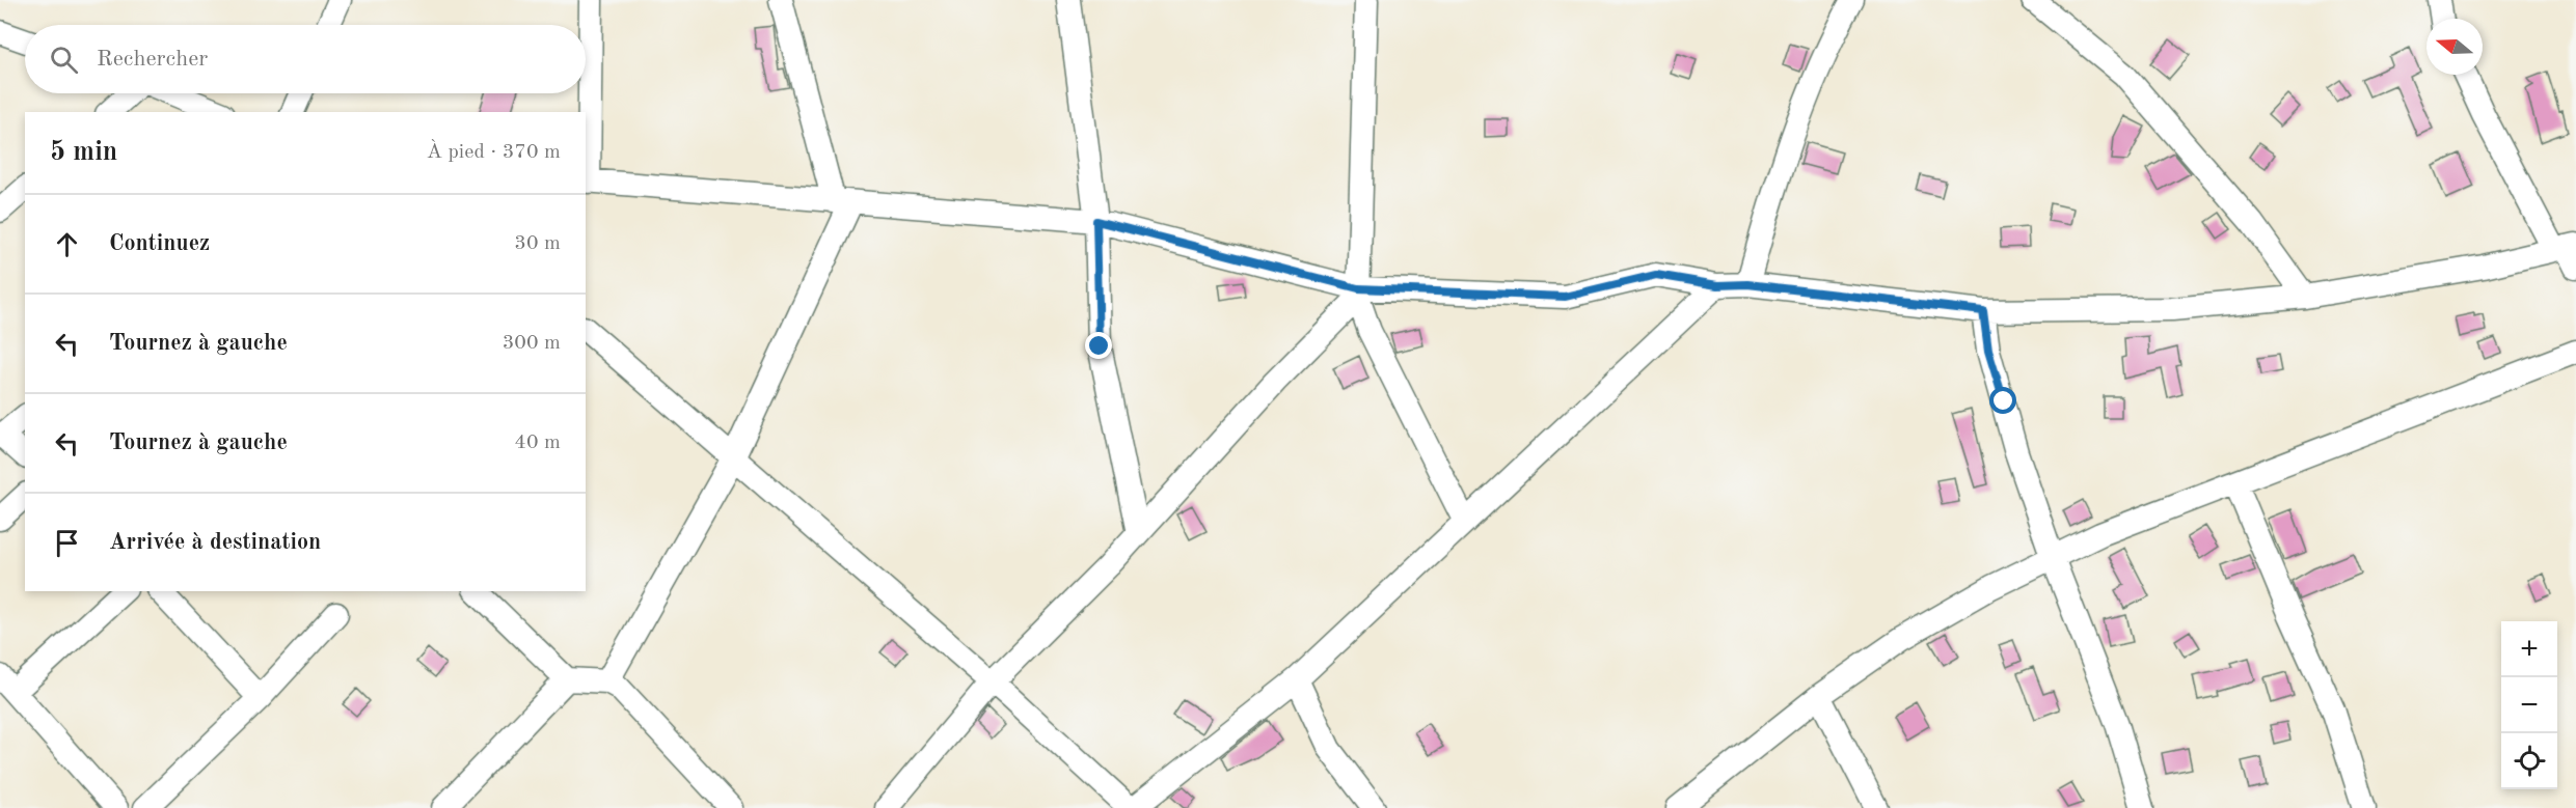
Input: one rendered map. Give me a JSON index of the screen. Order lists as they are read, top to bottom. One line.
{"north":"left","page":{"search":"Rechercher","heading":["5 min","À pied · 370 m"],"list":[["Continuez","30 m"],["Tournez à gauche","300 m"],["Tournez à gauche","40 m"],"Arrivée à destination"],"map_buttons":["+","−"]}}
